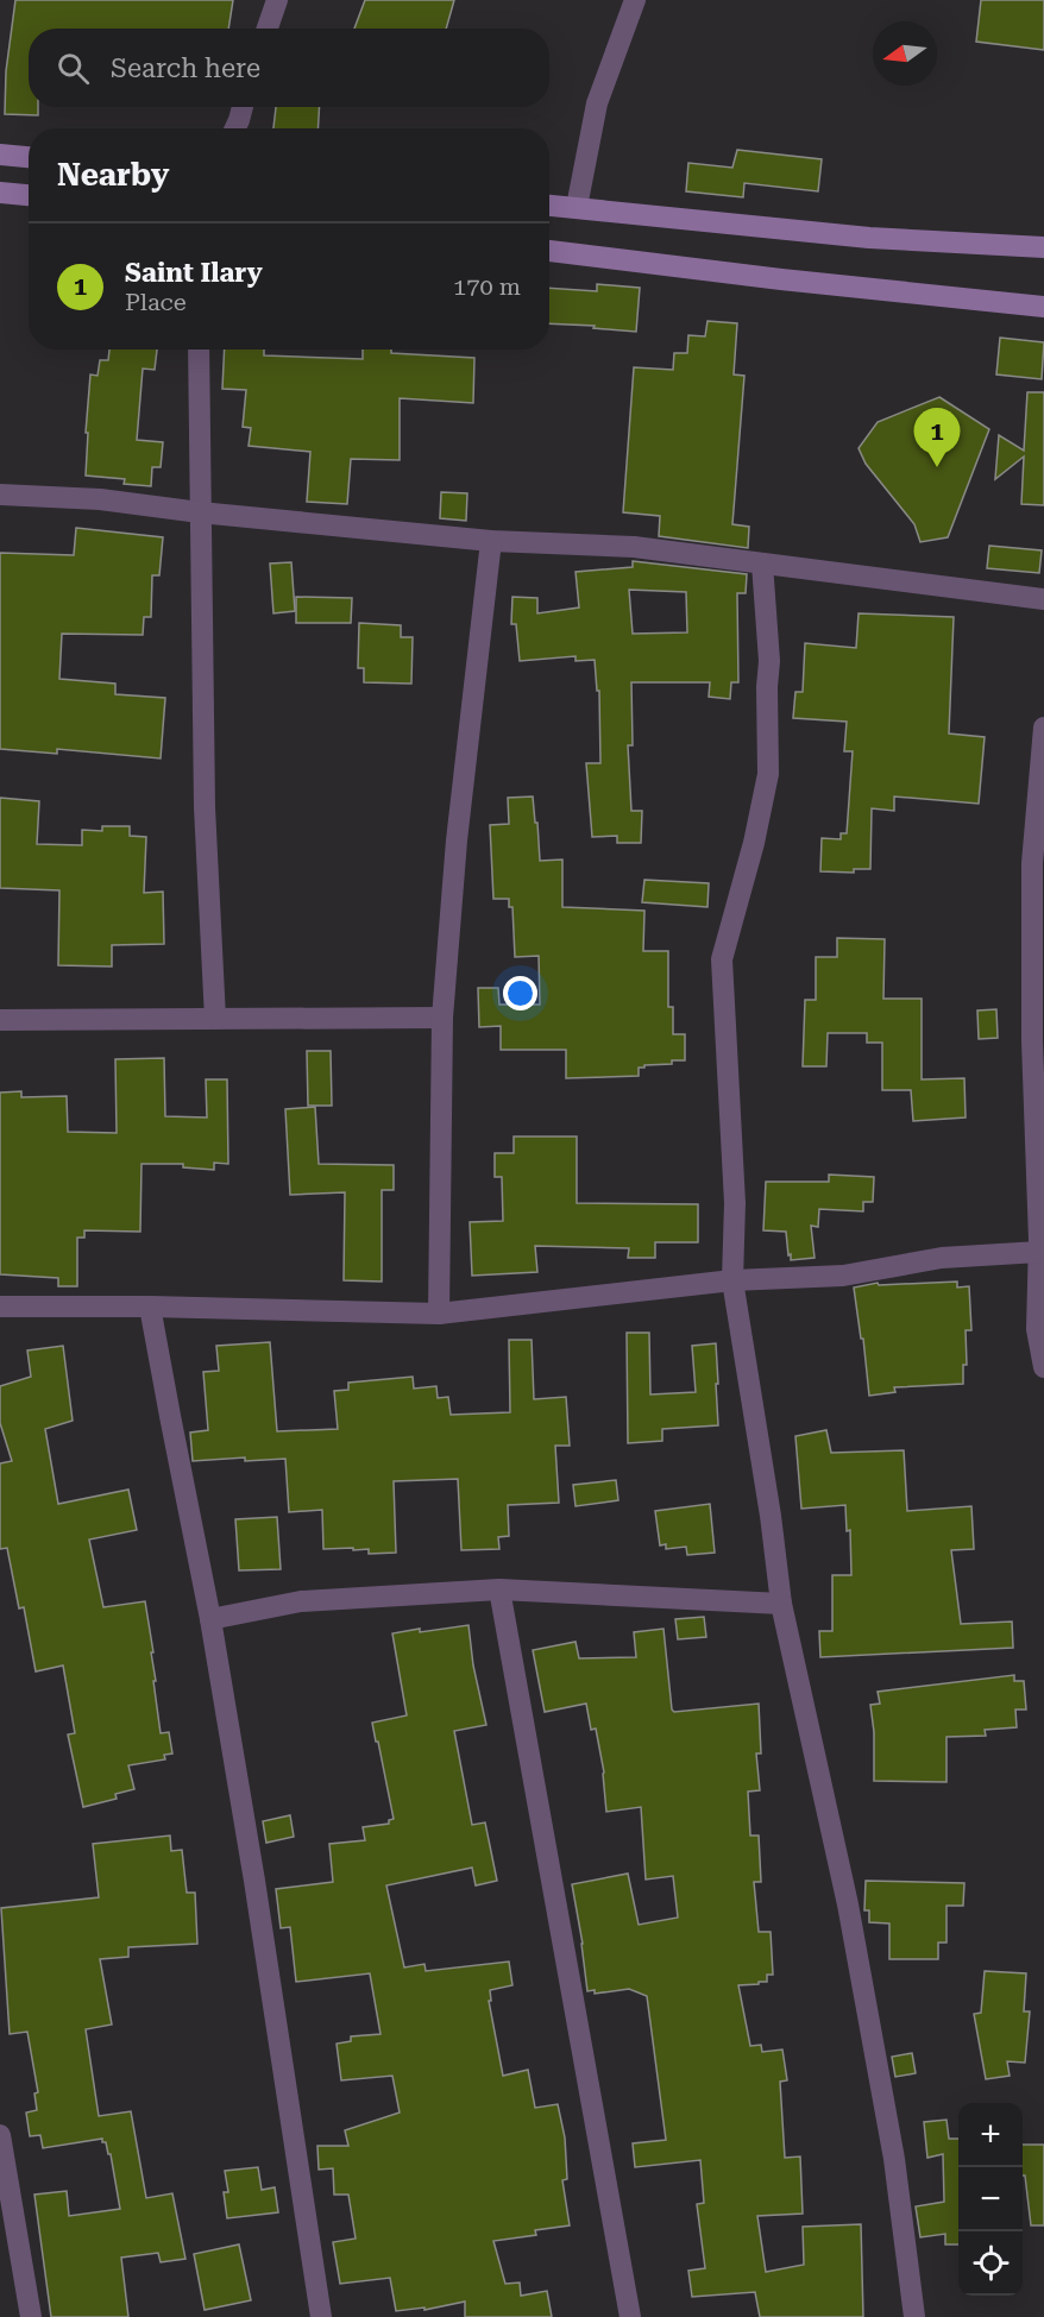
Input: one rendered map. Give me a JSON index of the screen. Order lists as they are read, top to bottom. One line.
{"north":"left","page":{"search":"Search here","heading":"Nearby","list":[{"mark":"1","name":"Saint Ilary","note":"Place","value":"170 m"}],"pins":"1","map_buttons":["+","−"]}}
